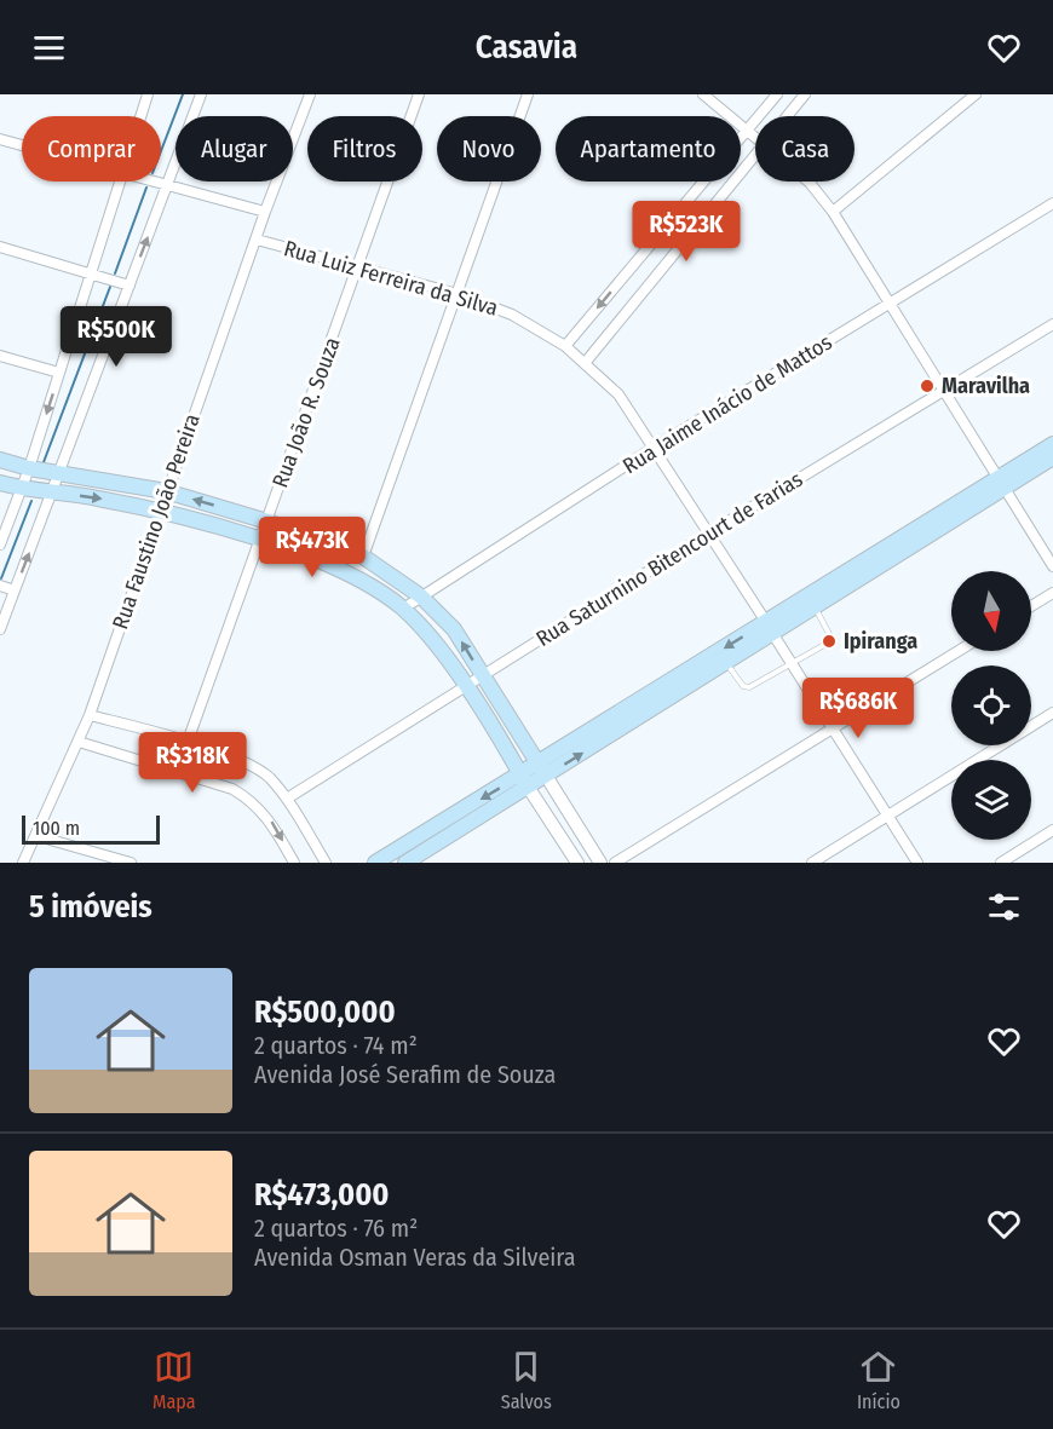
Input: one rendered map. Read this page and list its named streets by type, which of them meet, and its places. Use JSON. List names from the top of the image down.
{
  "streets": {
    "street": [
      "Rua Luiz Ferreira da Silva",
      "Rua Jaime Inácio de Mattos",
      "Rua João R. Souza",
      "Rua Faustino João Pereira",
      "Rua Saturnino Bitencourt de Farias"
    ]
  },
  "crossings": [
    ["Rua Luiz Ferreira da Silva", "Rua Jaime Inácio de Mattos"],
    ["Rua Luiz Ferreira da Silva", "Rua João R. Souza"],
    ["Rua Luiz Ferreira da Silva", "Rua Faustino João Pereira"],
    ["Rua Luiz Ferreira da Silva", "Rua Saturnino Bitencourt de Farias"]
  ],
  "places": ["Maravilha", "Ipiranga"],
  "scale_bar": "100 m",
  "north": "bottom",
  "page": {
    "header": "Casavia",
    "chip": [
      "Comprar",
      "Alugar",
      "Filtros",
      "Novo",
      "Apartamento",
      "Casa"
    ],
    "price": [
      "R$523K",
      "R$500K",
      "R$473K",
      "R$686K",
      "R$318K"
    ],
    "scale": "100 m",
    "heading": "5 imóveis",
    "list": [
      {
        "name": "R$500,000",
        "note": "2 quartos · 74 m² · Avenida José Serafim de Souza"
      },
      {
        "name": "R$473,000",
        "note": "2 quartos · 76 m² · Avenida Osman Veras da Silveira"
      }
    ],
    "tabs": ["Mapa", "Salvos", "Início"]
  }
}
